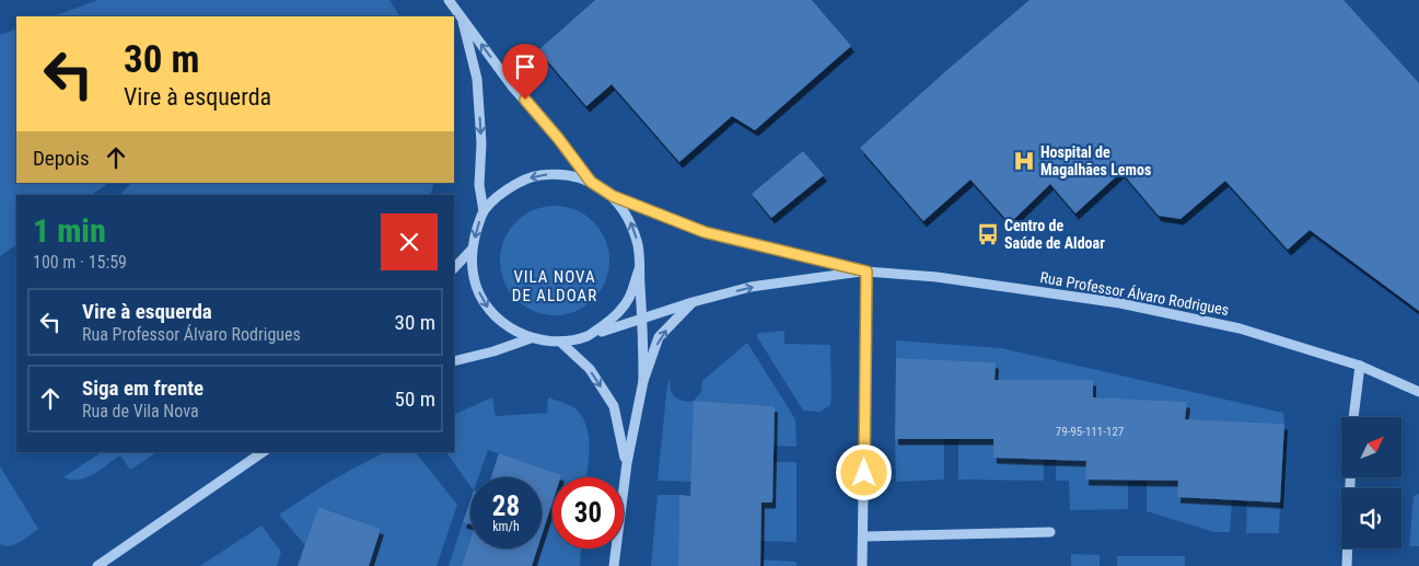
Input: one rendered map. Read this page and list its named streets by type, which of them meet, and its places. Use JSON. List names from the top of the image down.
{
  "streets": {
    "street": ["Rua Professor Álvaro Rodrigues"]
  },
  "districts": ["VILA NOVA DE ALDOAR"],
  "places": {
    "hospital": ["Hospital de Magalhães Lemos"],
    "bus stop": ["Centro de Saúde de Aldoar"]
  },
  "house_numbers": ["79-95-111-127"],
  "north": "top right",
  "page": {
    "turn": ["30 m", "Vire à esquerda"],
    "then": "Depois",
    "heading": ["1 min", "100 m · 15:59"],
    "list": [
      {
        "name": "Vire à esquerda",
        "note": "Rua Professor Álvaro Rodrigues",
        "value": "30 m"
      },
      {
        "name": "Siga em frente",
        "note": "Rua de Vila Nova",
        "value": "50 m"
      }
    ],
    "speed": "28 km/h",
    "limit": "30"
  }
}
